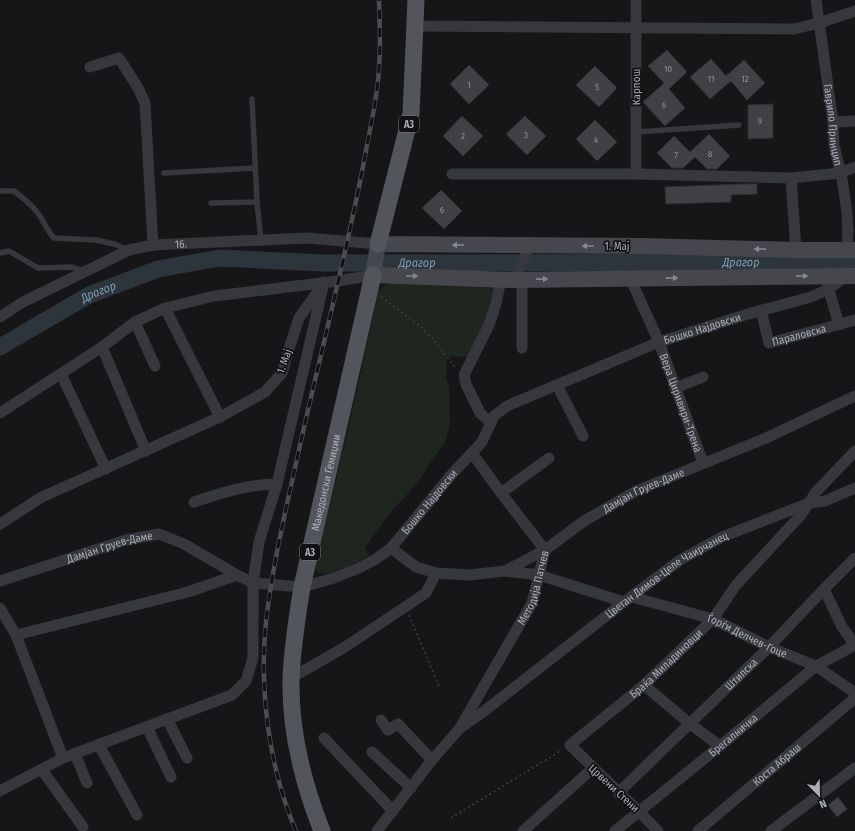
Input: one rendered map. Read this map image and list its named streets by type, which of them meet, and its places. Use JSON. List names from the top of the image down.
{
  "streets": {
    "main road": ["A3", "Македонски Гемиџии"],
    "street": [
      "Карпош",
      "Гаврило Принцип",
      "16.",
      "1. Мај",
      "Бошко Најдовски",
      "Параловска",
      "Вера Циривири-Трена",
      "Дамјан Груев-Даме",
      "Цветан Димов-Целе Чаирчанец",
      "Методија Патчев",
      "Ѓорѓи Делчев-Гоце",
      "Браќа Миладиновци",
      "Штипска",
      "Брегалничка",
      "Коста Абраш",
      "Црвени Стени"
    ]
  },
  "crossings": [
    ["A3", "16."],
    ["A3", "1. Мај"],
    ["A3", "Македонски Гемиџии"],
    ["Гаврило Принцип", "1. Мај"],
    ["16.", "1. Мај"],
    ["Бошко Најдовски", "Параловска"],
    ["Бошко Најдовски", "Вера Циривири-Трена"],
    ["Бошко Најдовски", "Дамјан Груев-Даме"],
    ["Бошко Најдовски", "Методија Патчев"],
    ["Вера Циривири-Трена", "Дамјан Груев-Даме"],
    ["Македонски Гемиџии", "Дамјан Груев-Даме"],
    ["Дамјан Груев-Даме", "Методија Патчев"],
    ["Дамјан Груев-Даме", "Ѓорѓи Делчев-Гоце"],
    ["Цветан Димов-Целе Чаирчанец", "Методија Патчев"],
    ["Цветан Димов-Целе Чаирчанец", "Ѓорѓи Делчев-Гоце"],
    ["Цветан Димов-Целе Чаирчанец", "Браќа Миладиновци"],
    ["Методија Патчев", "Ѓорѓи Делчев-Гоце"],
    ["Ѓорѓи Делчев-Гоце", "Браќа Миладиновци"],
    ["Ѓорѓи Делчев-Гоце", "Штипска"],
    ["Ѓорѓи Делчев-Гоце", "Брегалничка"],
    ["Браќа Миладиновци", "Црвени Стени"],
    ["Штипска", "Црвени Стени"],
    ["Брегалничка", "Црвени Стени"]
  ],
  "water": ["Драгор"],
  "house_numbers": [
    "10",
    "11",
    "12",
    "1",
    "5",
    "6",
    "9",
    "3",
    "2",
    "4",
    "8",
    "7",
    "6"
  ],
  "north": "bottom right"
}
